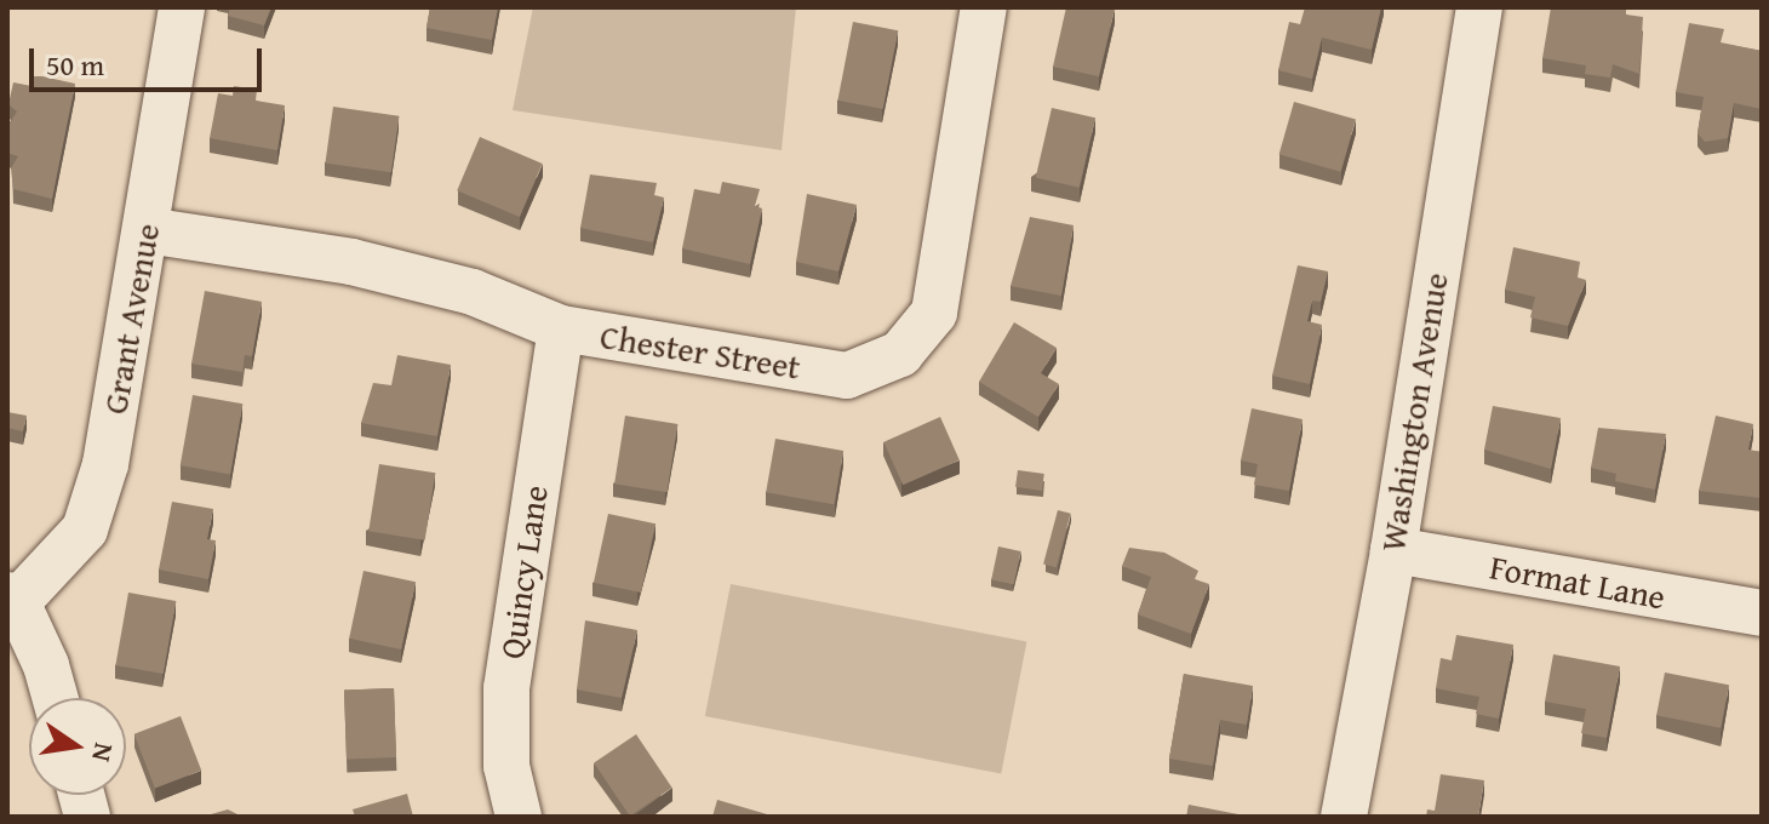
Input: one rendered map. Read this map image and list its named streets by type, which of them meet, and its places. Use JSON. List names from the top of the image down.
{
  "streets": {
    "street": [
      "Grant Avenue",
      "Chester Street",
      "Washington Avenue",
      "Quincy Lane",
      "Format Lane"
    ]
  },
  "crossings": [
    ["Grant Avenue", "Chester Street"],
    ["Chester Street", "Quincy Lane"],
    ["Washington Avenue", "Format Lane"]
  ],
  "scale_bar": "50 m",
  "north": "right"
}
